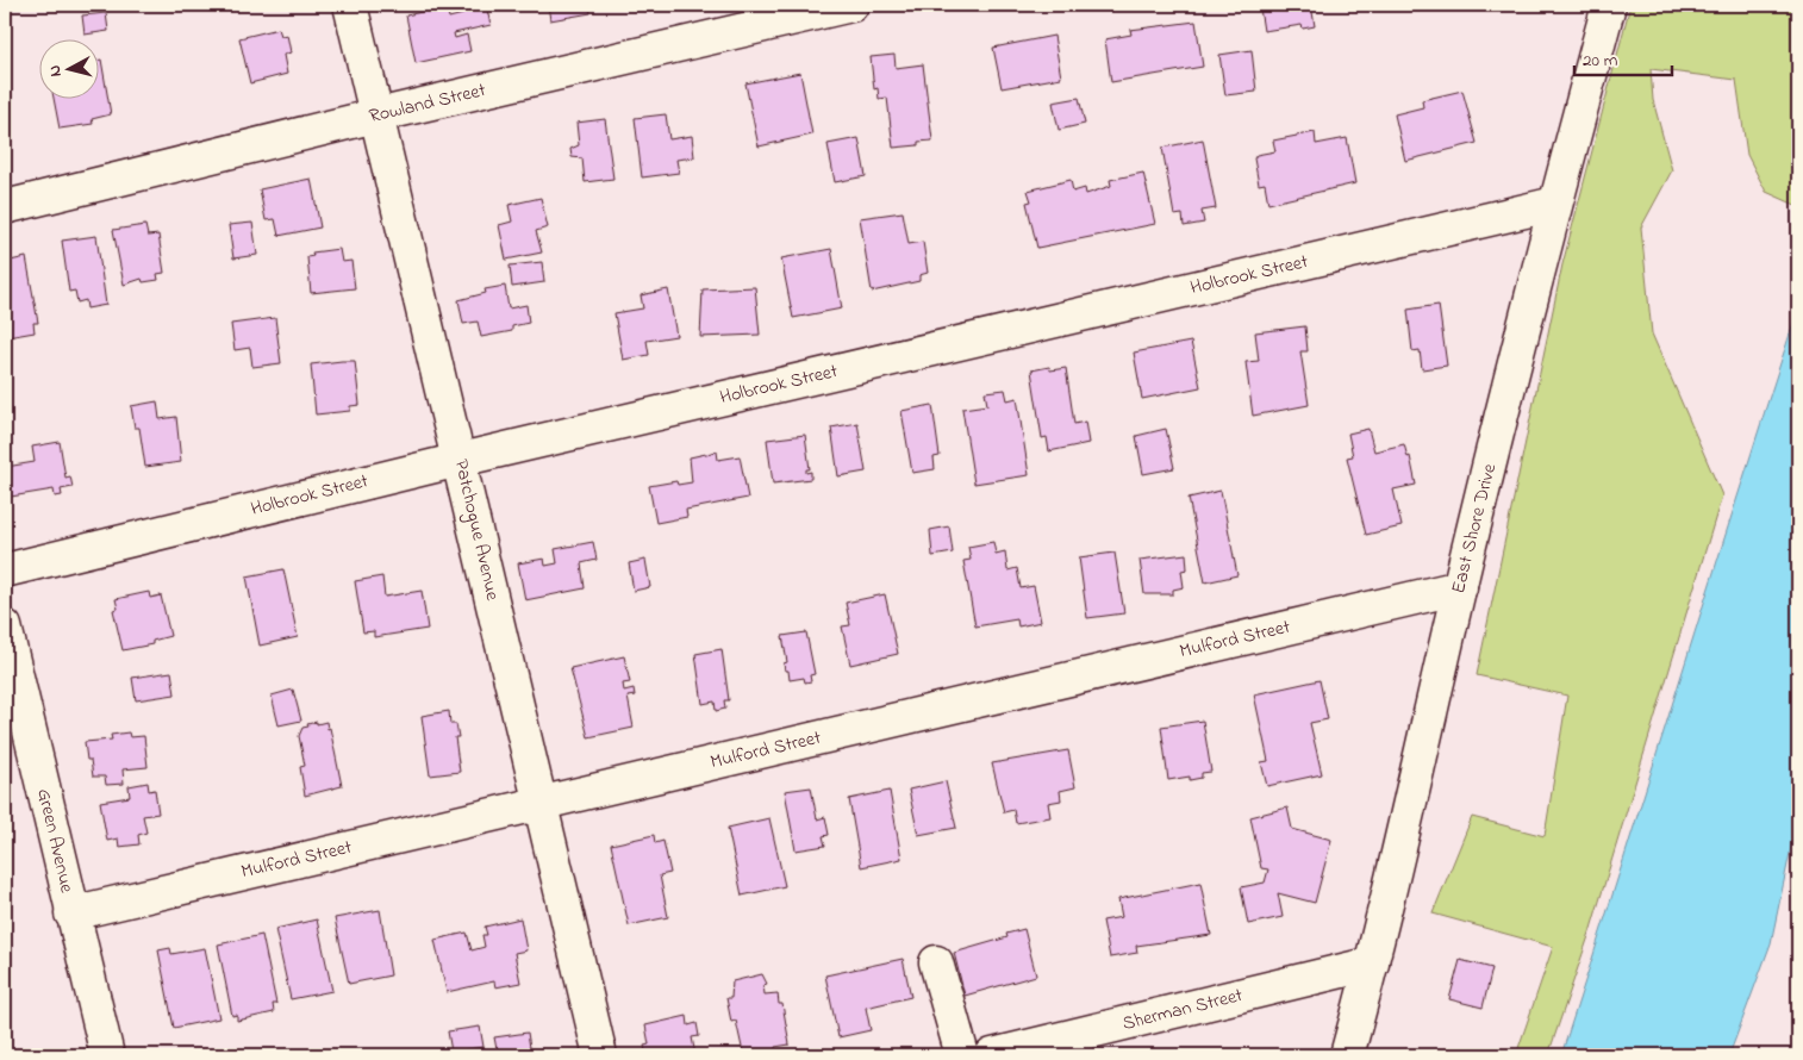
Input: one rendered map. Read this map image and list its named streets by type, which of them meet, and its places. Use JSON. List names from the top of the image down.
{
  "streets": {
    "street": [
      "Rowland Street",
      "Holbrook Street",
      "East Shore Drive",
      "Patchogue Avenue",
      "Mulford Street",
      "Green Avenue",
      "Sherman Street"
    ]
  },
  "crossings": [
    ["Rowland Street", "Patchogue Avenue"],
    ["Holbrook Street", "East Shore Drive"],
    ["Holbrook Street", "Patchogue Avenue"],
    ["East Shore Drive", "Mulford Street"],
    ["East Shore Drive", "Sherman Street"],
    ["Patchogue Avenue", "Mulford Street"],
    ["Mulford Street", "Green Avenue"]
  ],
  "scale_bar": "20 m",
  "north": "left"
}
